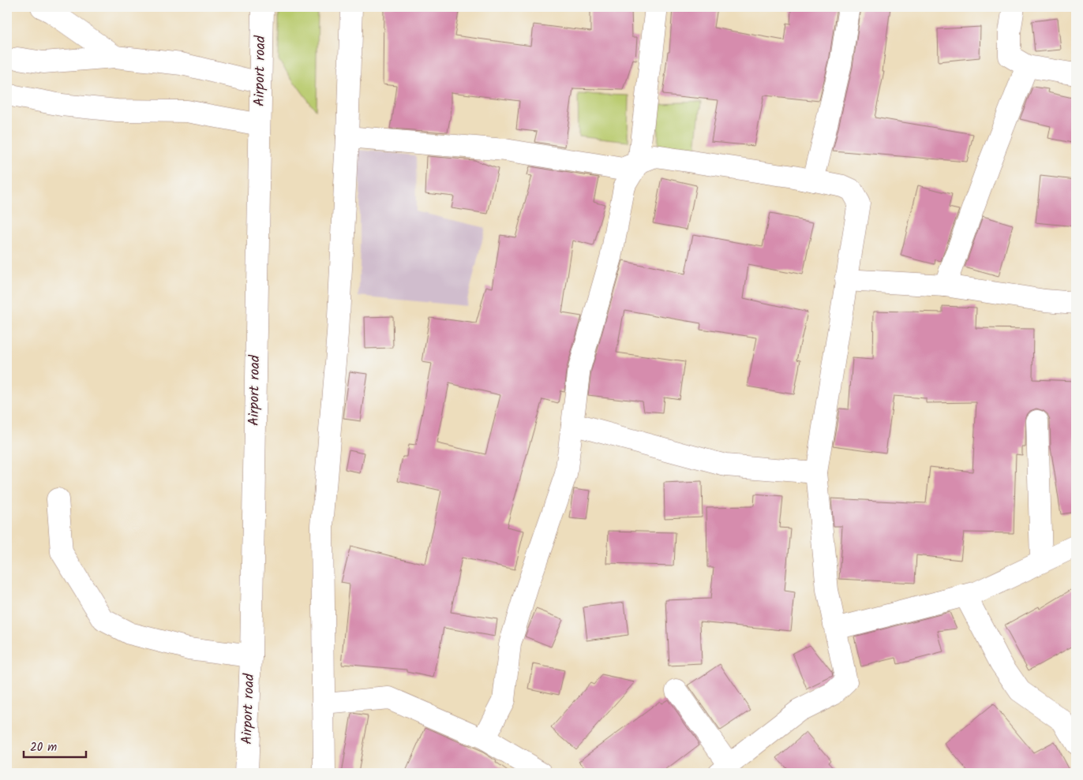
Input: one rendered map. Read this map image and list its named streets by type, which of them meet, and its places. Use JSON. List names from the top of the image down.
{
  "streets": {
    "street": ["Airport road"]
  },
  "scale_bar": "20 m"
}
